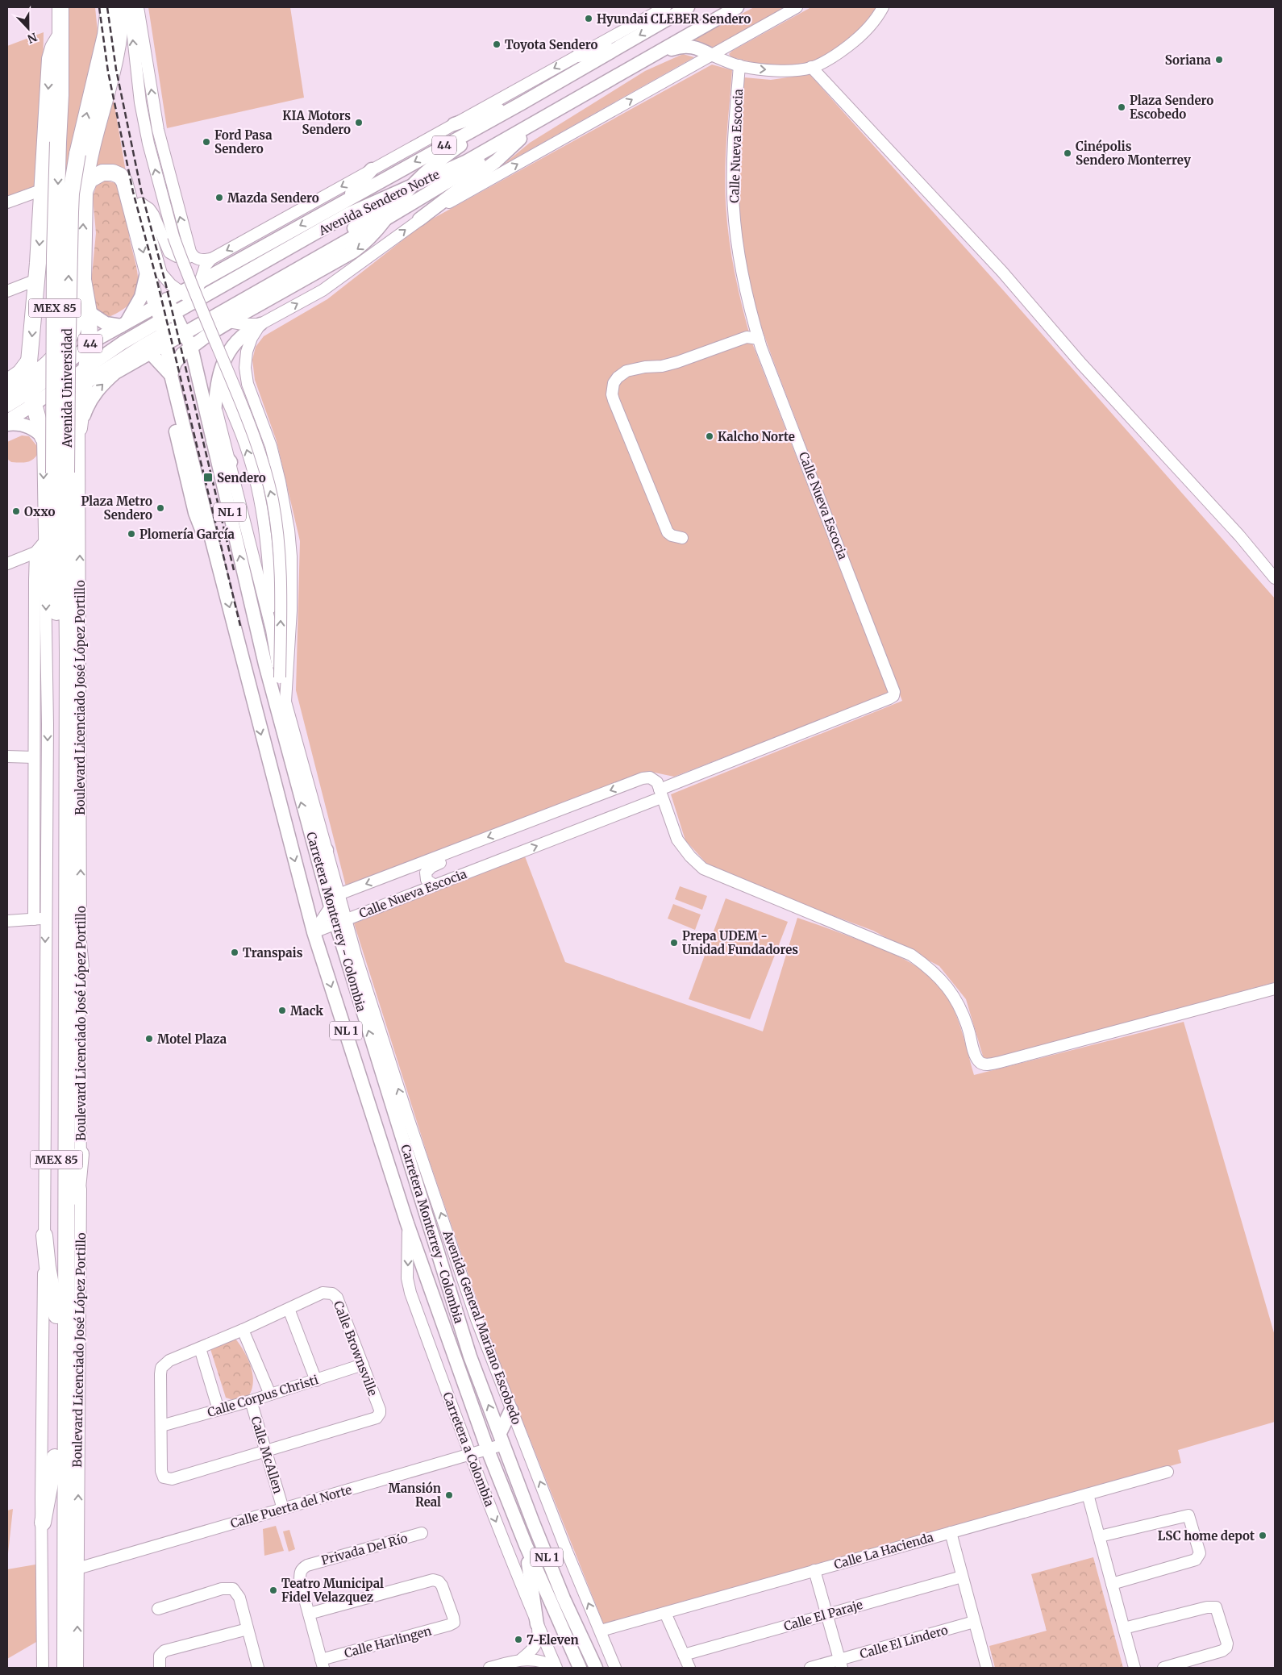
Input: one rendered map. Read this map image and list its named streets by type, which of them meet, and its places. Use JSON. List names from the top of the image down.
{
  "streets": {
    "highway": ["MEX 85", "Avenida Universidad", "Boulevard Licenciado José López Portillo"],
    "main road": [
      "44",
      "Avenida Sendero Norte",
      "NL 1",
      "Carretera Monterrey - Colombia"
    ],
    "street": [
      "Calle Nueva Escocia",
      "Avenida General Mariano Escobedo",
      "Calle Brownsville",
      "Calle Corpus Christi",
      "Carretera a Colombia",
      "Calle McAllen",
      "Calle Puerta del Norte",
      "Privada Del Río",
      "Calle La Hacienda",
      "Calle El Paraje",
      "Calle Harlingen",
      "Calle El Lindero"
    ]
  },
  "crossings": [
    ["Calle Nueva Escocia", "Carretera Monterrey - Colombia"],
    ["Calle Nueva Escocia", "Avenida General Mariano Escobedo"],
    ["Avenida Sendero Norte", "Carretera Monterrey - Colombia"],
    ["Avenida Universidad", "Boulevard Licenciado José López Portillo"],
    ["Boulevard Licenciado José López Portillo", "Calle Puerta del Norte"],
    ["Carretera Monterrey - Colombia", "Avenida General Mariano Escobedo"],
    ["Carretera Monterrey - Colombia", "Carretera a Colombia"],
    ["Carretera Monterrey - Colombia", "Calle Puerta del Norte"],
    ["Avenida General Mariano Escobedo", "Calle La Hacienda"],
    ["Calle Brownsville", "Calle Corpus Christi"],
    ["Calle Brownsville", "Calle McAllen"],
    ["Calle Corpus Christi", "Calle McAllen"],
    ["Carretera a Colombia", "Calle Puerta del Norte"],
    ["Calle McAllen", "Calle Puerta del Norte"],
    ["Privada Del Río", "Calle Harlingen"]
  ],
  "one_way": ["Avenida General Mariano Escobedo", "Carretera a Colombia"],
  "places": {
    "other": [
      "Hyundai CLEBER Sendero",
      "Toyota Sendero",
      "Soriana",
      "Plaza Sendero Escobedo",
      "KIA Motors Sendero",
      "Ford Pasa Sendero",
      "Cinépolis Sendero Monterrey",
      "Mazda Sendero",
      "Kalcho Norte",
      "Plaza Metro Sendero",
      "Oxxo",
      "Plomería García",
      "Prepa UDEM - Unidad Fundadores",
      "Transpais",
      "Mack",
      "Motel Plaza",
      "Mansión Real",
      "LSC home depot",
      "Teatro Municipal Fidel Velazquez",
      "7-Eleven"
    ],
    "transit": ["Sendero"]
  },
  "north": "bottom"
}
